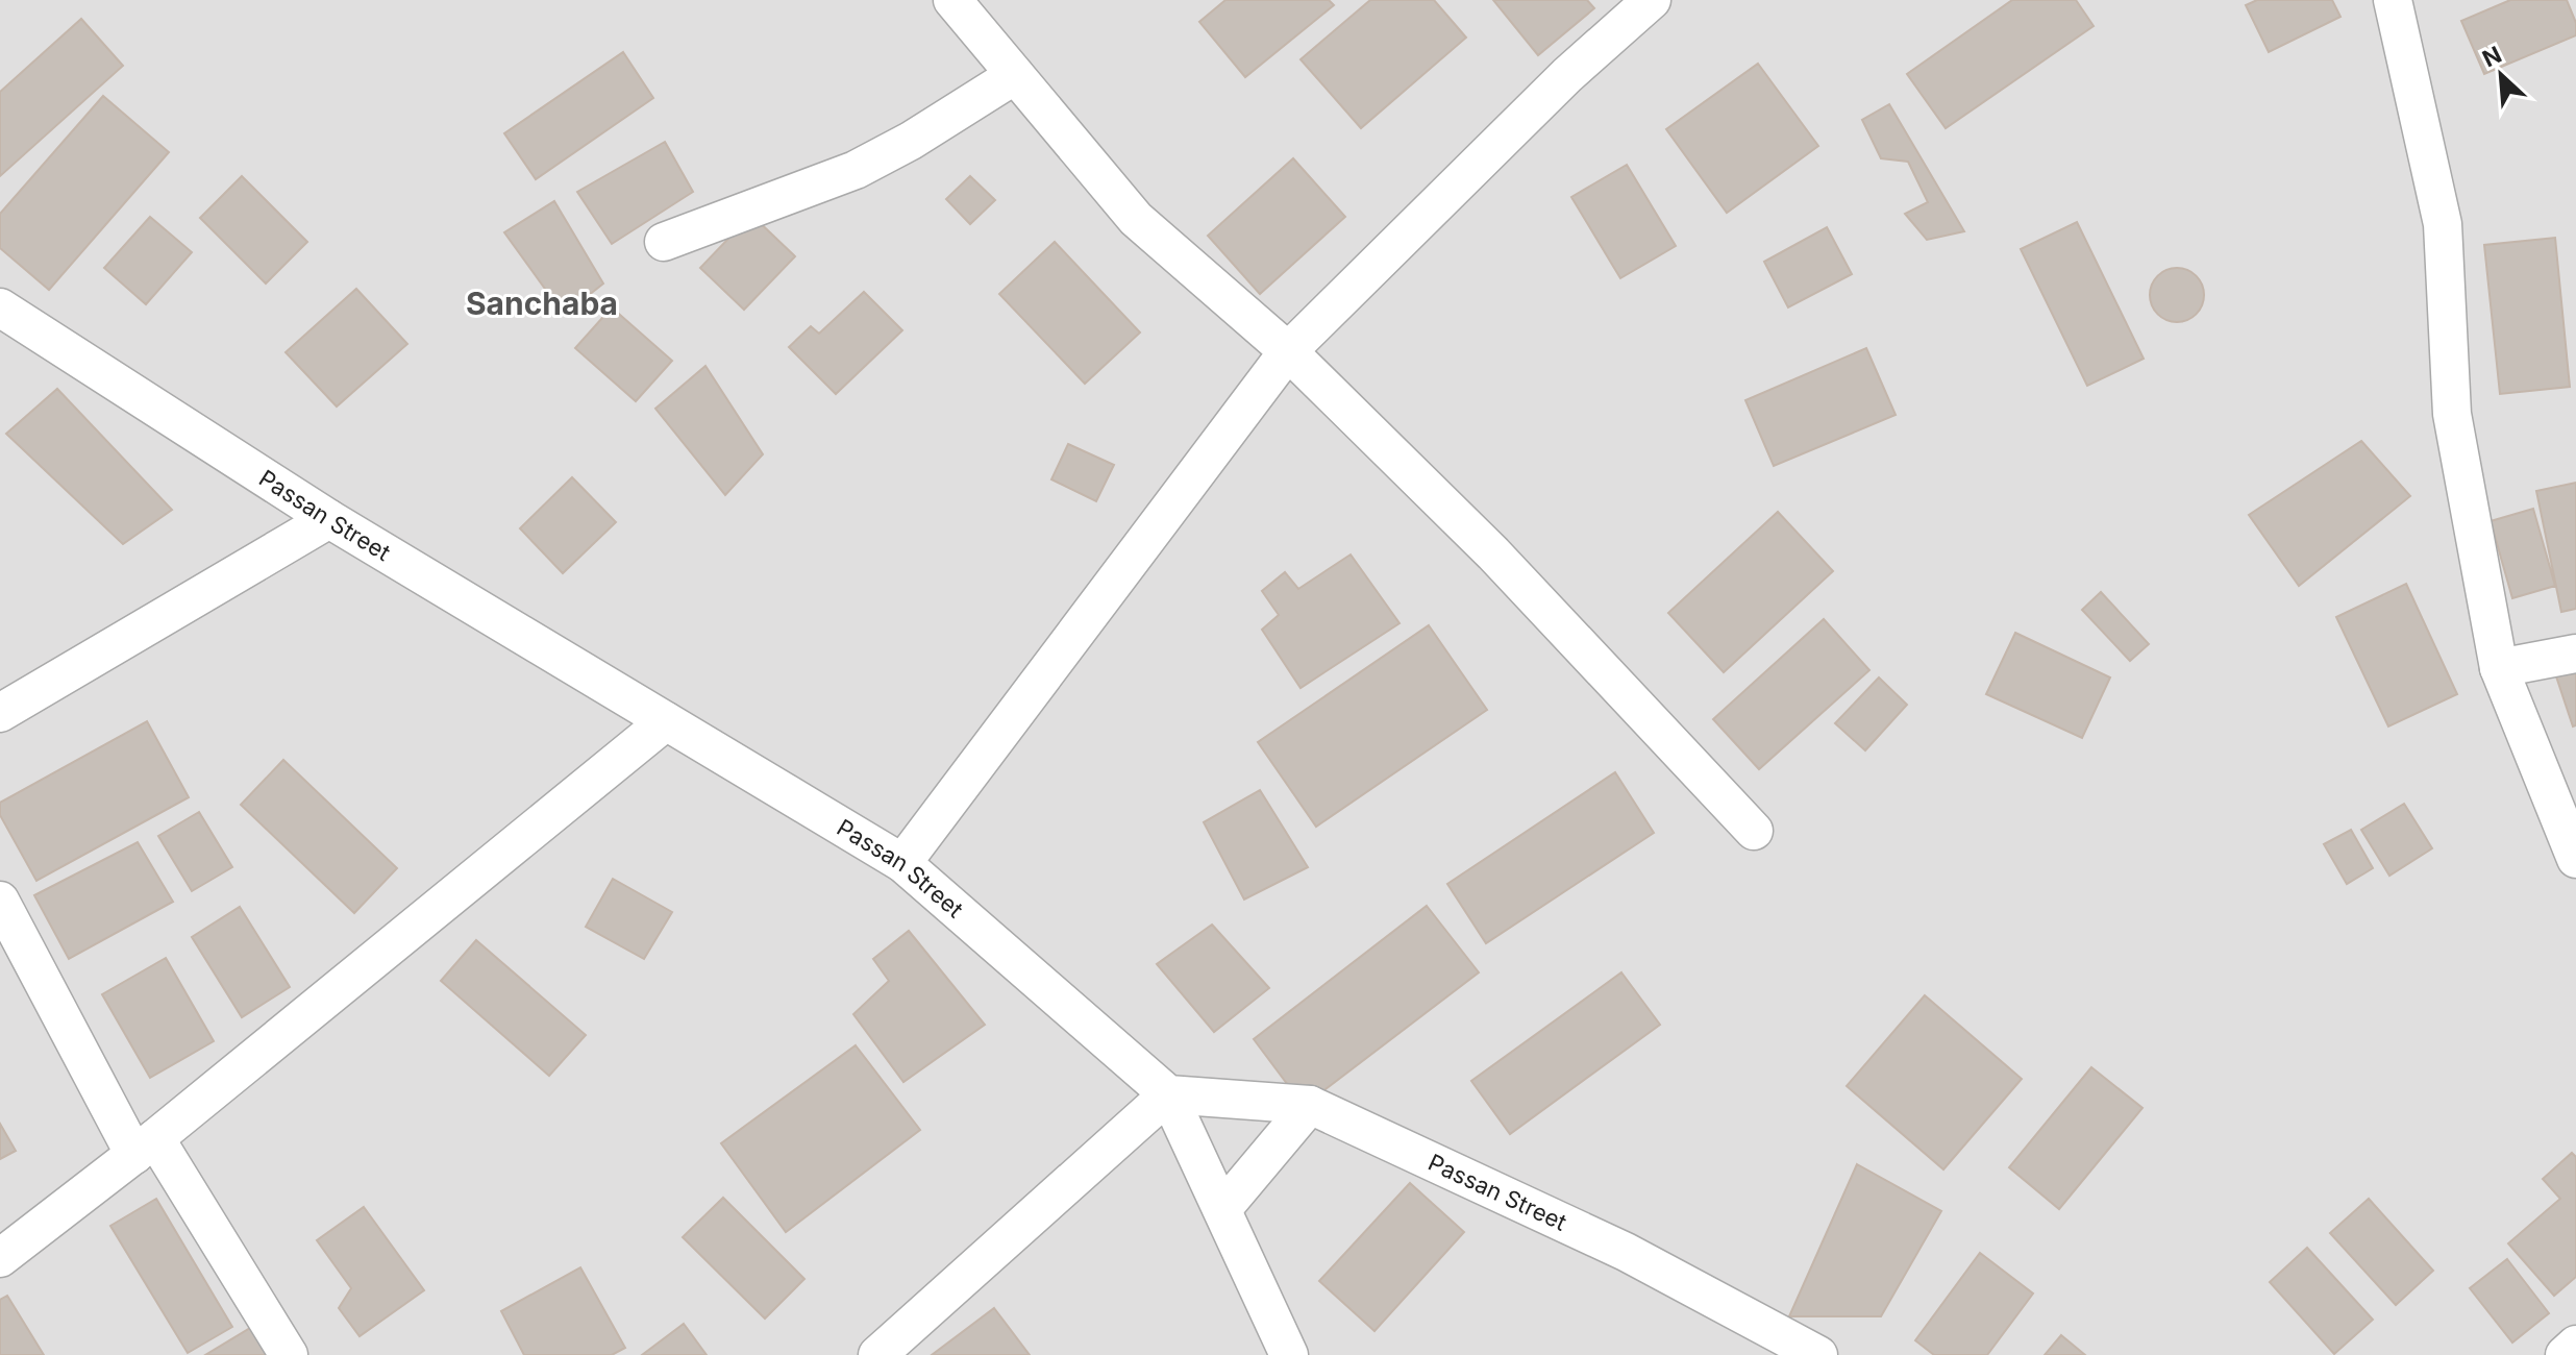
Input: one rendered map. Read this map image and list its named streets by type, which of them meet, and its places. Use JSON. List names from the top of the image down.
{
  "streets": {
    "street": ["Passan Street"]
  },
  "districts": ["Sanchaba"],
  "north": "top left"
}
